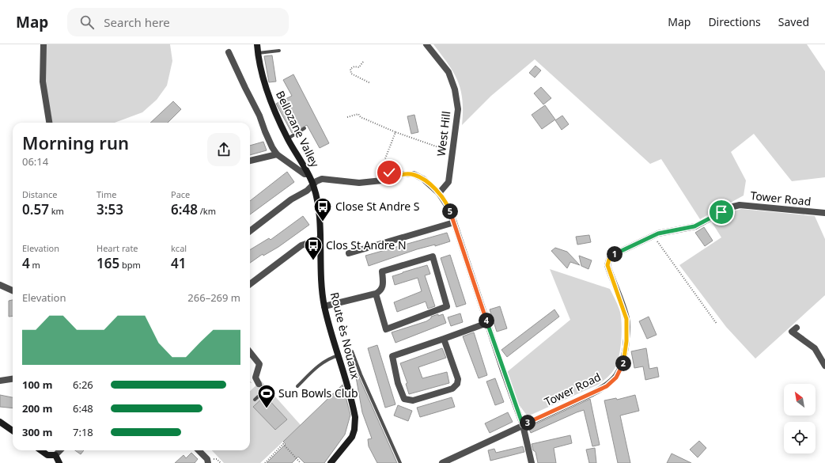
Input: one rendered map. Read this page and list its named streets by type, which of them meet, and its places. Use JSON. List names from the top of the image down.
{
  "streets": {
    "street": [
      "Bellozane Valley",
      "West Hill",
      "Tower Road",
      "Route ès Nouaux"
    ]
  },
  "crossings": [
    ["Bellozane Valley", "Route ès Nouaux"]
  ],
  "places": {
    "bus stop": ["Close St Andre S", "Clos St Andre N"],
    "sports": ["Sun Bowls Club"]
  },
  "north": "top left",
  "page": {
    "header": "Map",
    "search": "Search here",
    "nav": ["Map", "Directions", "Saved"],
    "heading": ["Morning run", "06:14"],
    "stats": [
      ["Distance", "0.57 km"],
      ["Time", "3:53"],
      ["Pace", "6:48 /km"],
      ["Elevation", "4 m"],
      ["Heart rate", "165 bpm"],
      ["kcal", "41"]
    ],
    "pins": [
      "5",
      "1",
      "4",
      "2",
      "3"
    ],
    "chart": ["Elevation", "266–269 m"],
    "list": [
      {
        "name": "100 m",
        "note": "6:26"
      },
      {
        "name": "200 m",
        "note": "6:48"
      },
      {
        "name": "300 m",
        "note": "7:18"
      }
    ]
  }
}
